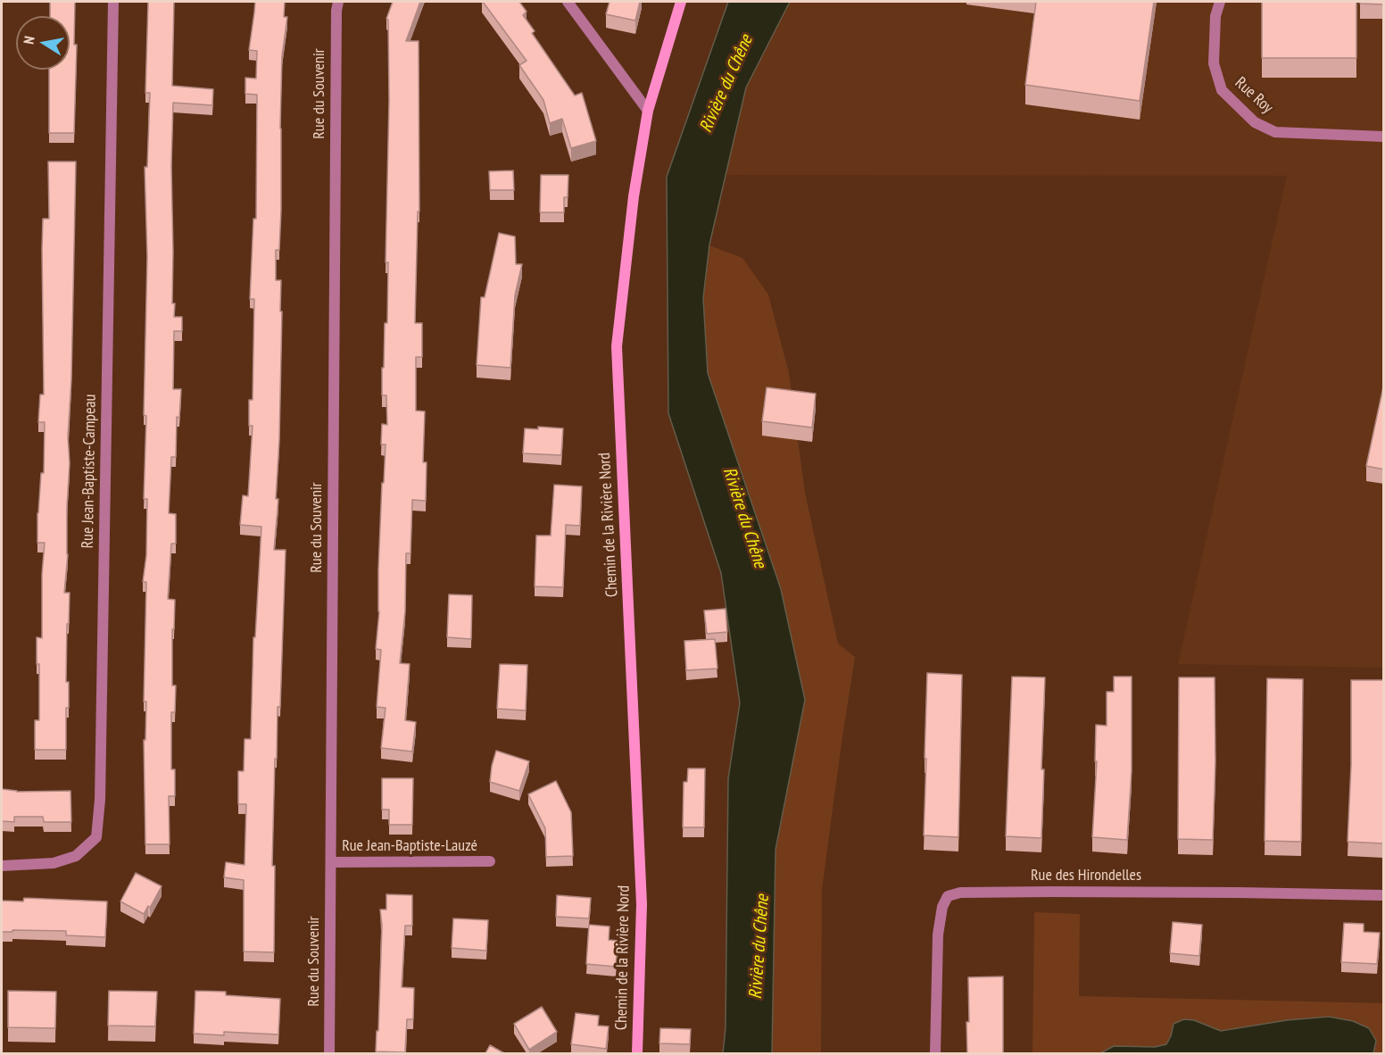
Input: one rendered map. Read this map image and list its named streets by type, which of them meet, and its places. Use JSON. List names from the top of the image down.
{
  "streets": {
    "street": [
      "Rue du Souvenir",
      "Rue Roy",
      "Rue Jean-Baptiste-Campeau",
      "Chemin de la Rivière Nord",
      "Rue Jean-Baptiste-Lauzé",
      "Rue des Hirondelles"
    ]
  },
  "crossings": [
    ["Rue du Souvenir", "Rue Jean-Baptiste-Lauzé"]
  ],
  "water": ["Rivière du Chêne"],
  "north": "left"
}
